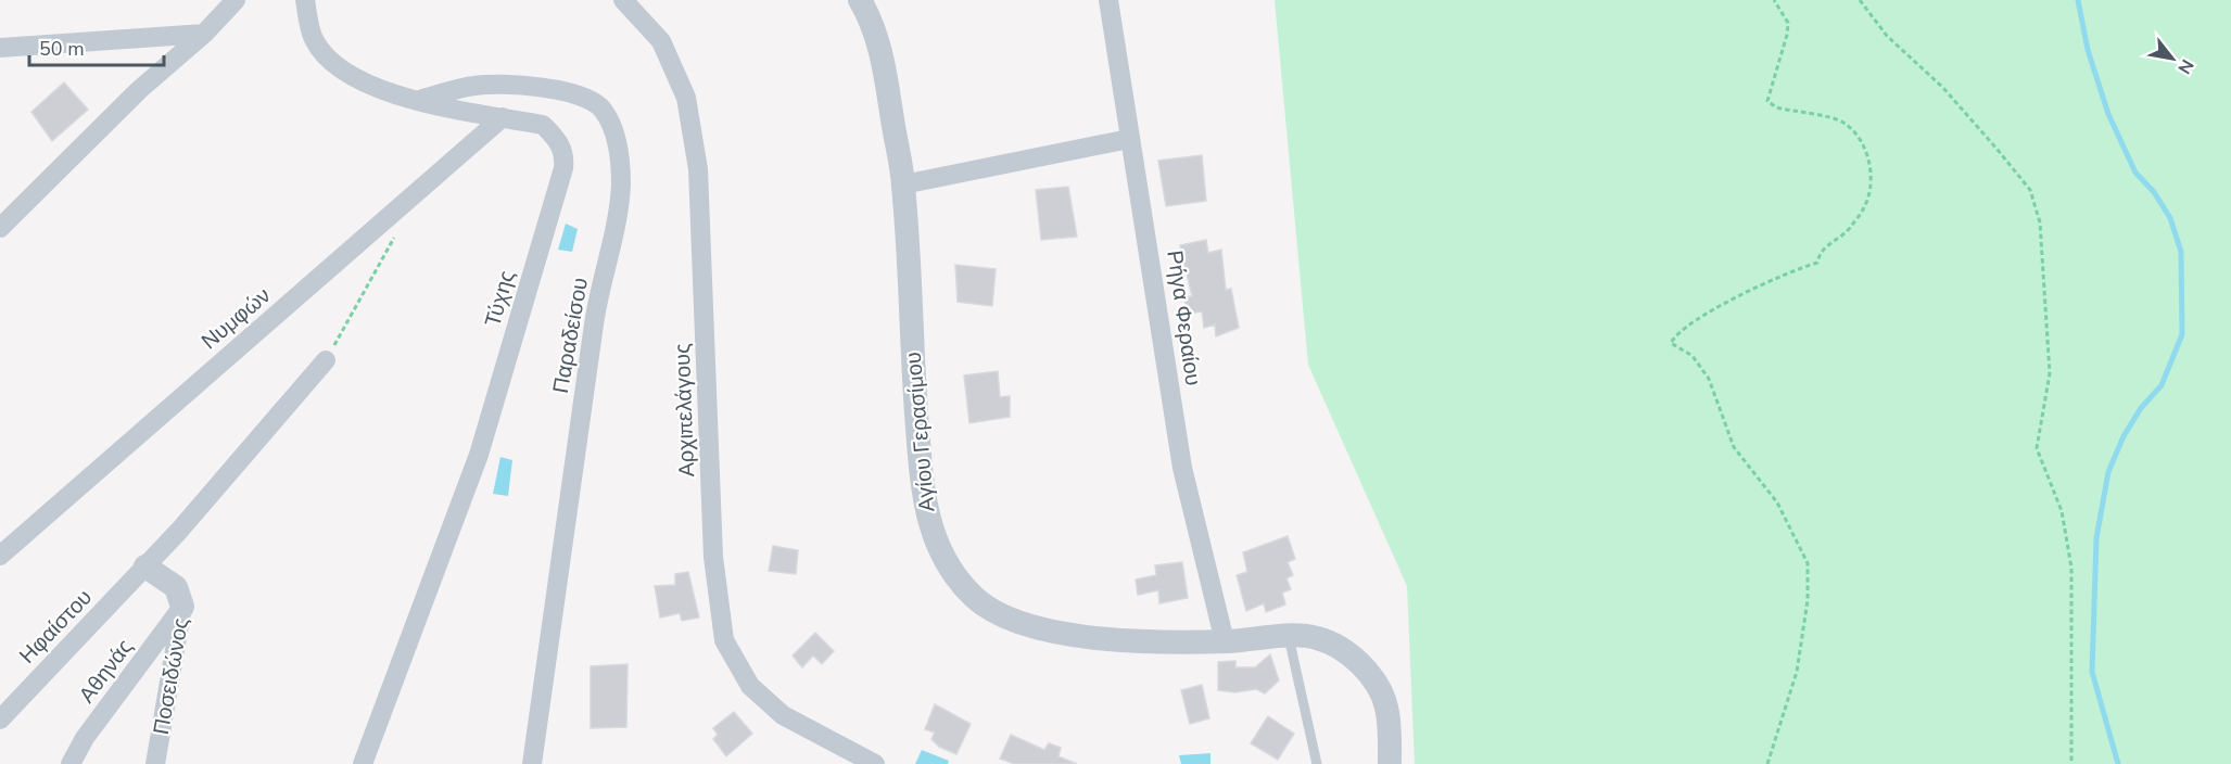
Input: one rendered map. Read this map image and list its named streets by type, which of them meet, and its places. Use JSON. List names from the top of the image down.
{
  "streets": {
    "street": [
      "Τύχης",
      "Νυμφών",
      "Ρήγα Φεραίου",
      "Παραδείσου",
      "Αρχιπελάγους",
      "Αγίου Γερασίμου",
      "Ηφαίστου",
      "Αθηνάς",
      "Ποσειδώνος"
    ]
  },
  "crossings": [
    ["Τύχης", "Νυμφών"],
    ["Τύχης", "Παραδείσου"],
    ["Ρήγα Φεραίου", "Αγίου Γερασίμου"],
    ["Ηφαίστου", "Ποσειδώνος"],
    ["Αθηνάς", "Ποσειδώνος"]
  ],
  "scale_bar": "50 m",
  "north": "bottom right"
}
